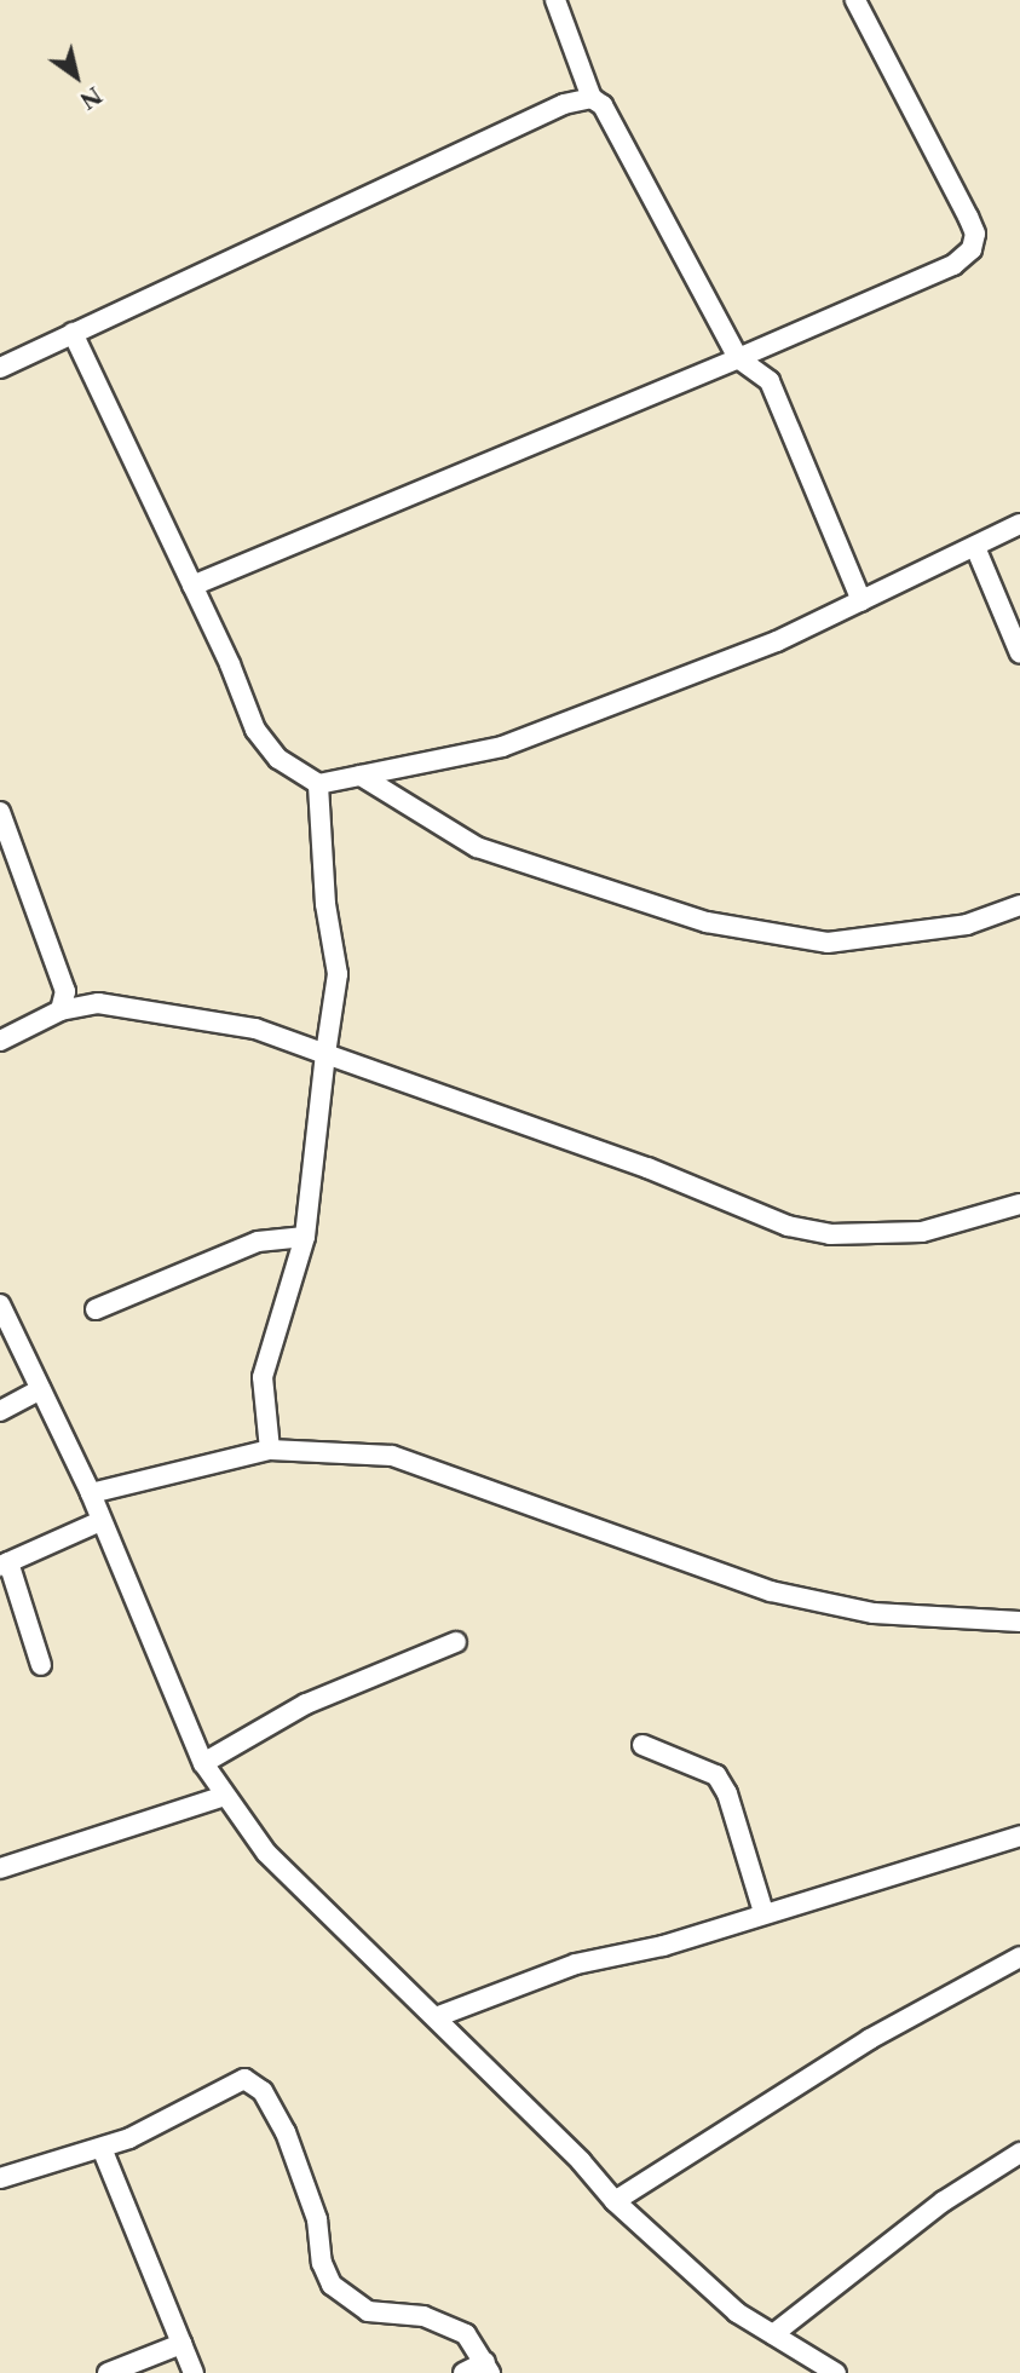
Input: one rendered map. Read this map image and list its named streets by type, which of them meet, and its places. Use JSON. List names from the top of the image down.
{
  "north": "bottom right"
}
